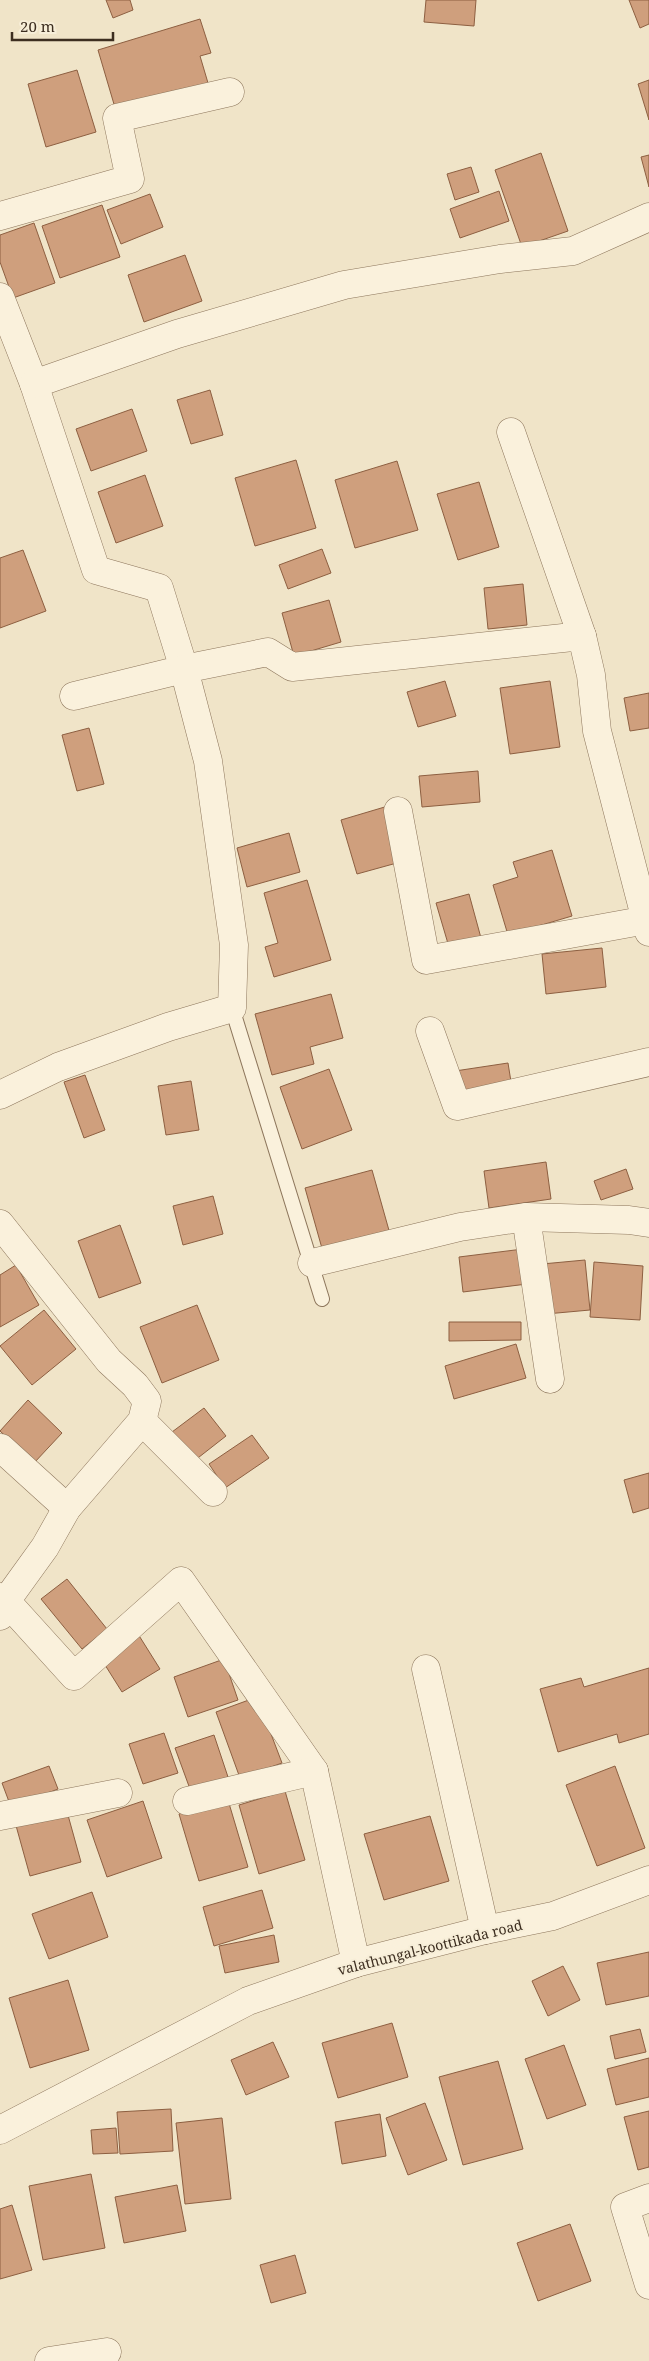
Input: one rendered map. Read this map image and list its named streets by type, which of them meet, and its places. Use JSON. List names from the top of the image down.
{
  "streets": {
    "street": ["valathungal-koottikada road"]
  },
  "scale_bar": "20 m"
}
